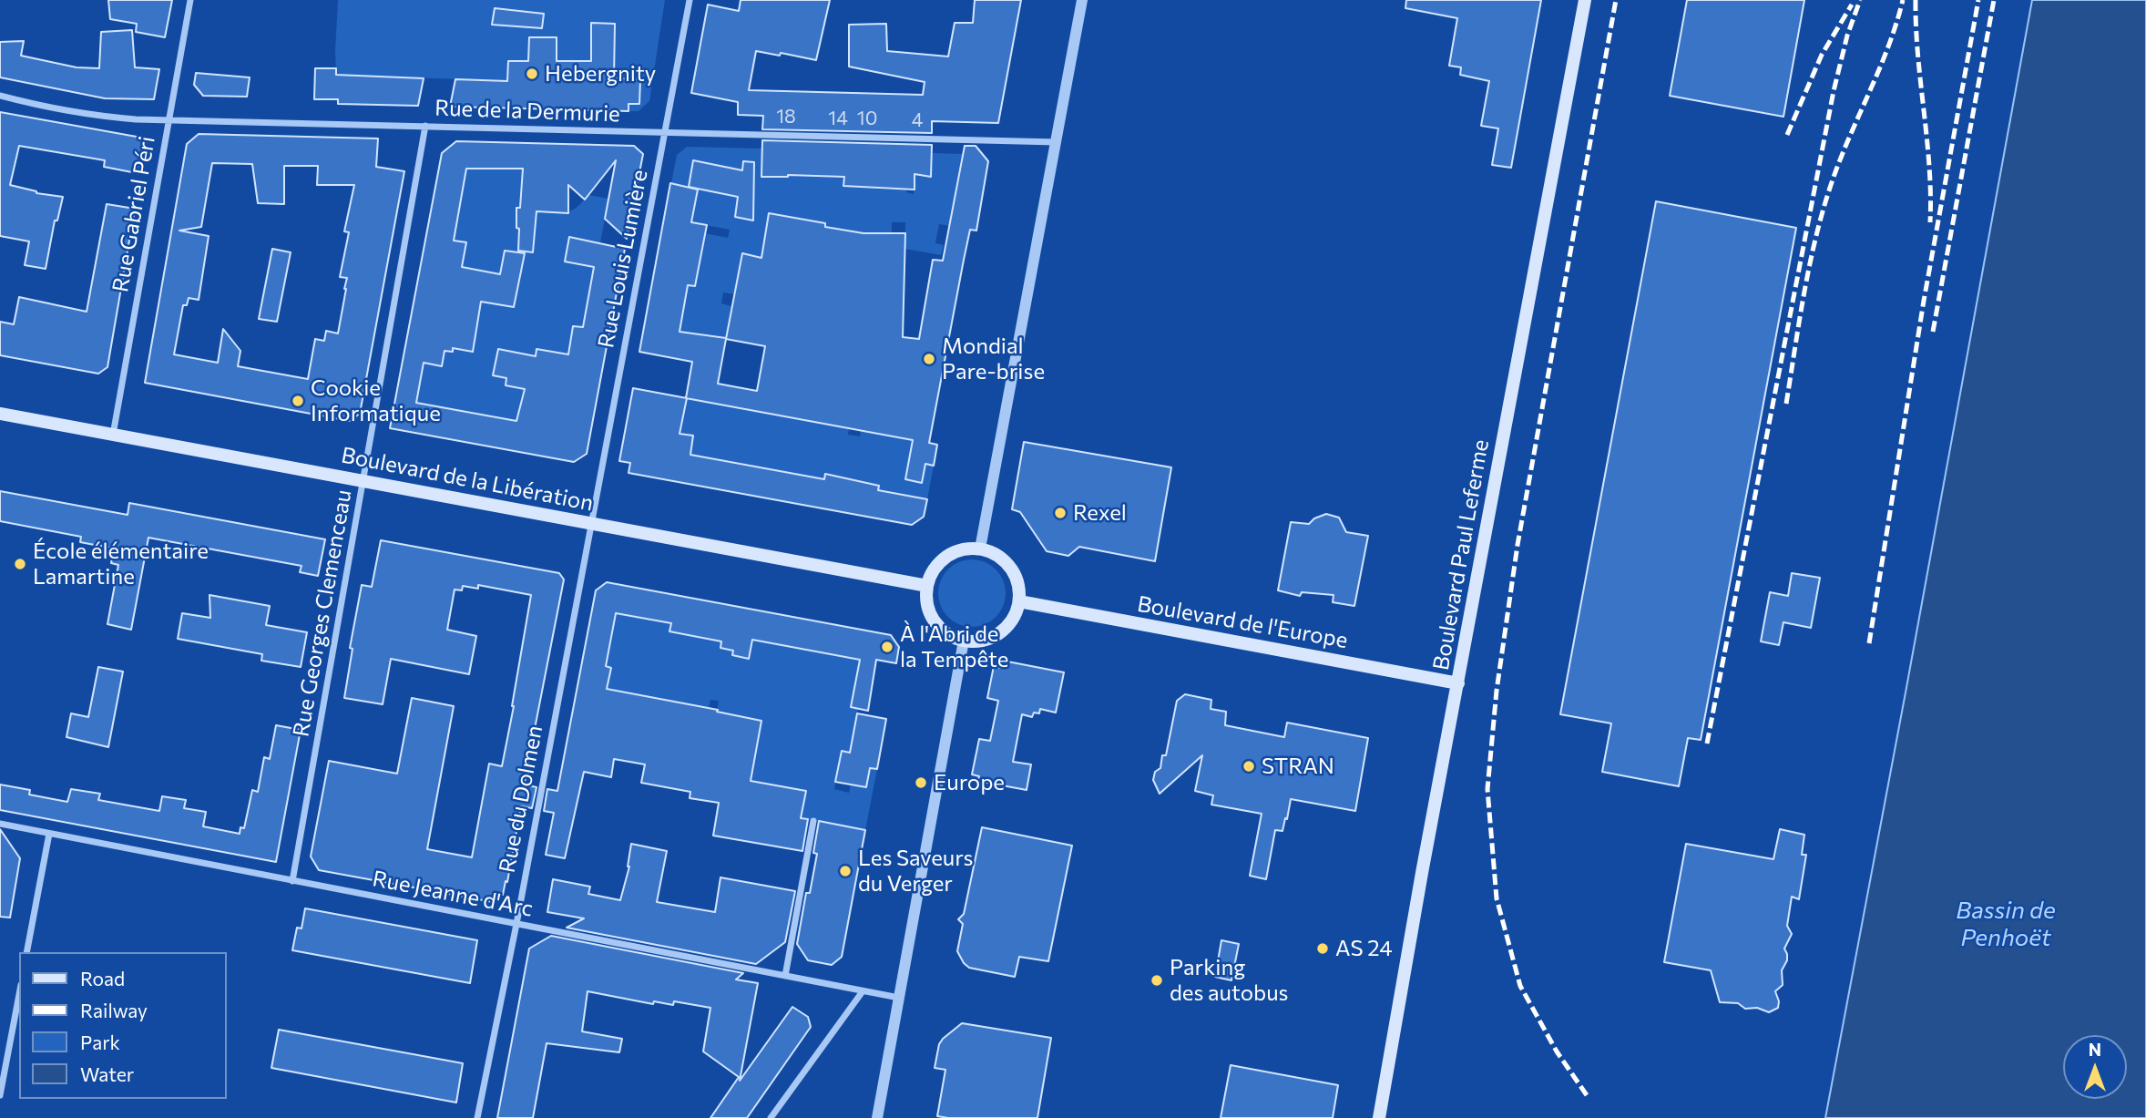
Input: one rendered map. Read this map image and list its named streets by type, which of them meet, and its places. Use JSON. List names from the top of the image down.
{
  "streets": {
    "main road": ["Boulevard de la Libération", "Boulevard Paul Leferme", "Boulevard de l'Europe"],
    "street": [
      "Rue de la Dermurie",
      "Rue Gabriel Péri",
      "Rue Louis Lumière",
      "Rue Georges Clemenceau",
      "Rue du Dolmen",
      "Rue Jeanne d'Arc"
    ]
  },
  "crossings": [
    ["Rue de la Dermurie", "Rue Gabriel Péri"],
    ["Rue de la Dermurie", "Rue Louis Lumière"],
    ["Rue de la Dermurie", "Rue Georges Clemenceau"],
    ["Rue Gabriel Péri", "Boulevard de la Libération"],
    ["Rue Louis Lumière", "Boulevard de la Libération"],
    ["Rue Louis Lumière", "Rue du Dolmen"],
    ["Boulevard de la Libération", "Rue Georges Clemenceau"],
    ["Boulevard de la Libération", "Boulevard de l'Europe"],
    ["Boulevard de la Libération", "Rue du Dolmen"],
    ["Boulevard Paul Leferme", "Boulevard de l'Europe"],
    ["Rue Georges Clemenceau", "Rue Jeanne d'Arc"],
    ["Rue du Dolmen", "Rue Jeanne d'Arc"]
  ],
  "water": ["Bassin de Penhoët"],
  "places": [
    "Hebergnity",
    "Mondial Pare-brise",
    "Cookie Informatique",
    "Rexel",
    "École élémentaire Lamartine",
    "À l'Abri de la Tempête",
    "STRAN",
    "Europe",
    "Les Saveurs du Verger",
    "AS 24",
    "Parking des autobus"
  ],
  "house_numbers": [
    "18",
    "14",
    "10",
    "4"
  ],
  "legend": [
    "Road",
    "Railway",
    "Park",
    "Water"
  ],
  "north": "top"
}
